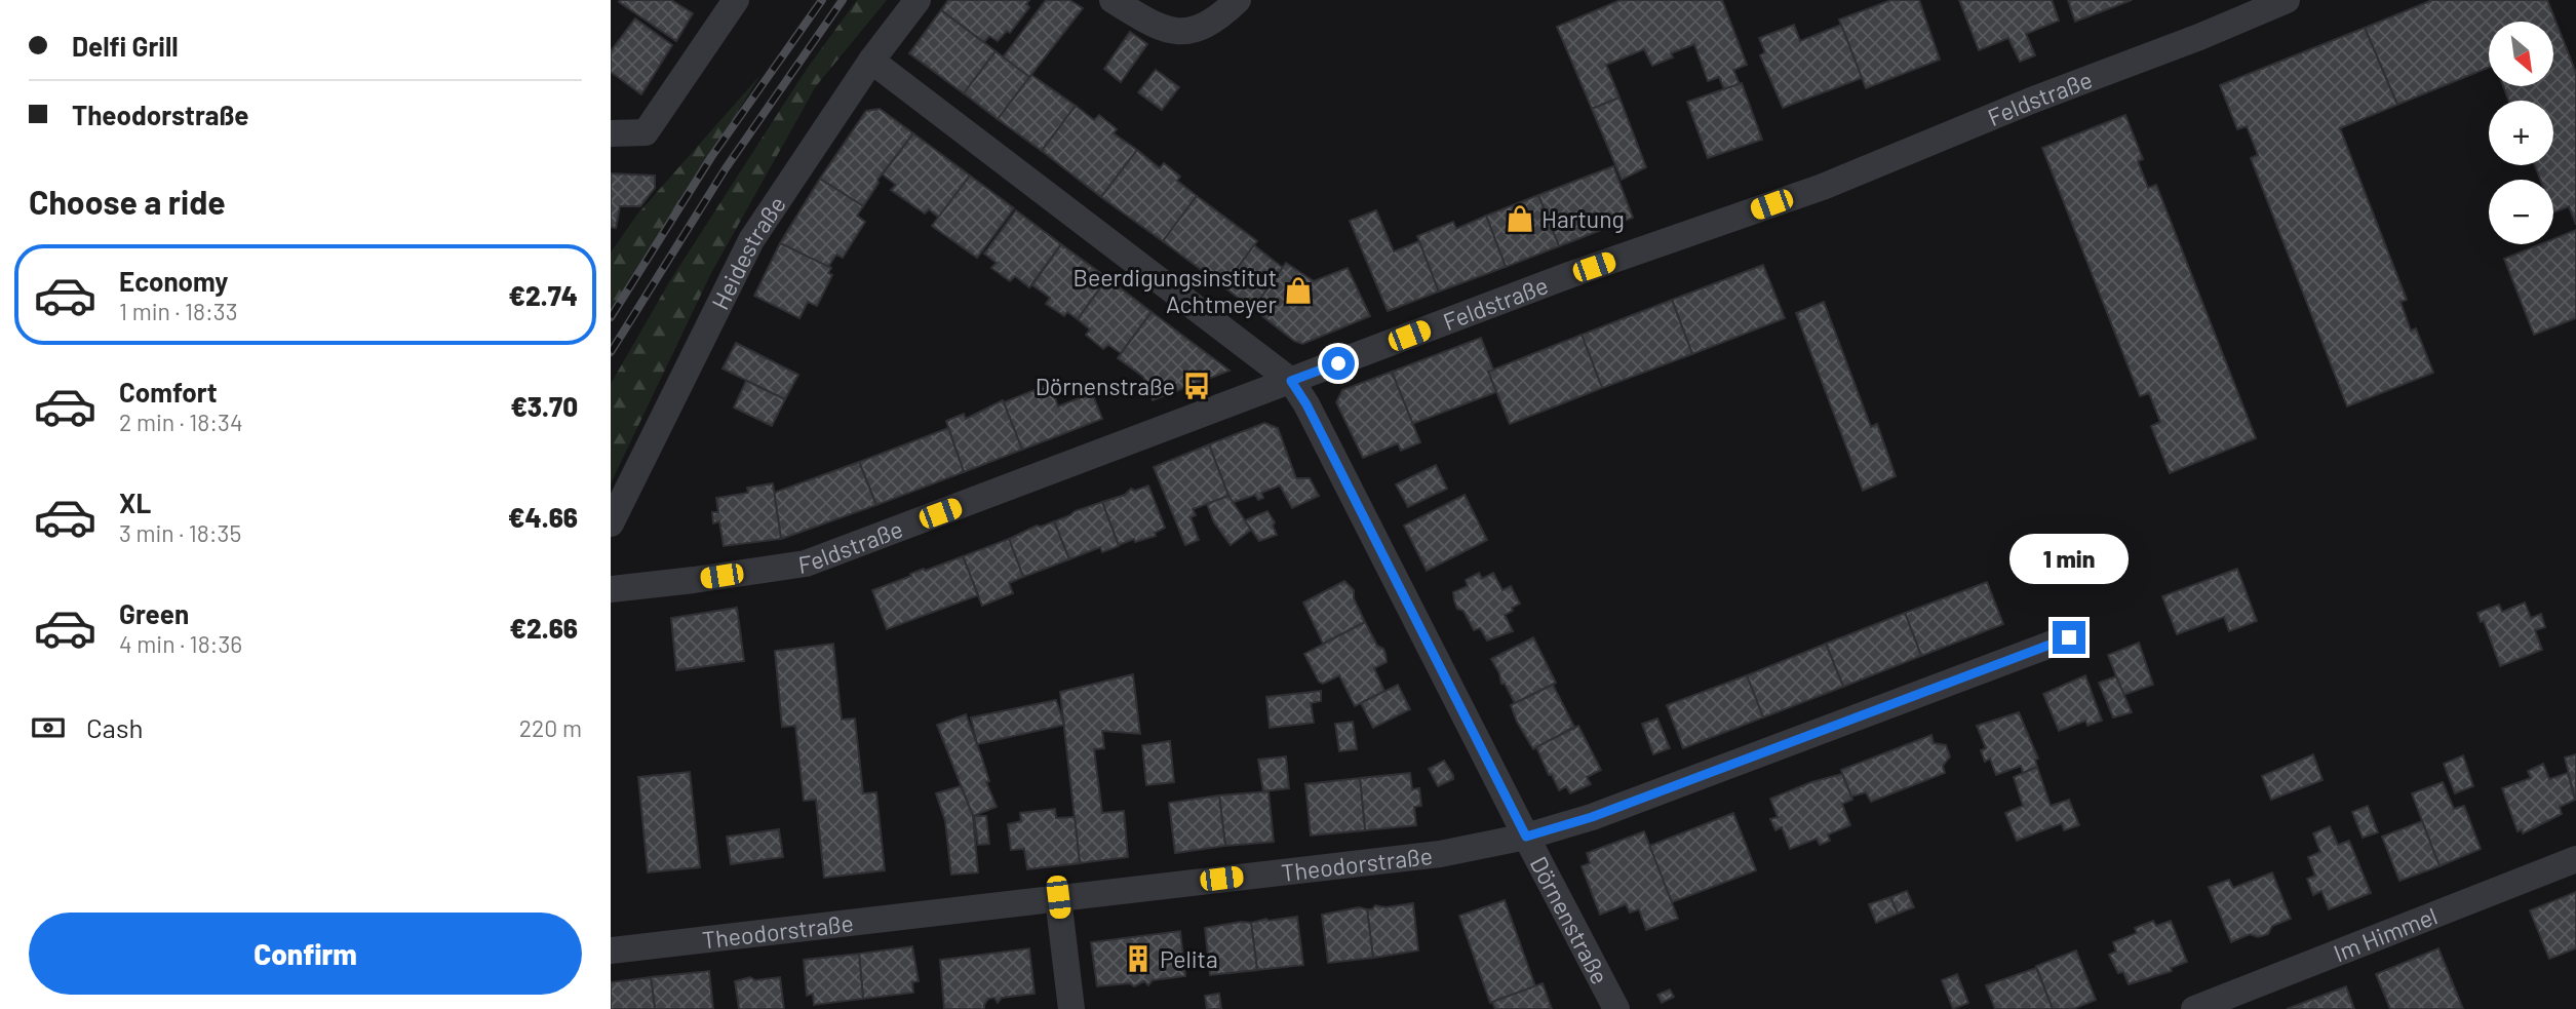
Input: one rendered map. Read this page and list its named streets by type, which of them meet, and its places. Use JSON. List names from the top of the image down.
{
  "streets": {
    "street": [
      "Feldstraße",
      "Heidestraße",
      "Theodorstraße",
      "Dörnenstraße",
      "Im Himmel"
    ]
  },
  "crossings": [
    ["Feldstraße", "Dörnenstraße"],
    ["Heidestraße", "Dörnenstraße"],
    ["Theodorstraße", "Dörnenstraße"]
  ],
  "places": {
    "shop": ["Hartung", "Beerdigungsinstitut Achtmeyer"],
    "bus stop": ["Dörnenstraße"],
    "building": ["Pelita"]
  },
  "north": "bottom right",
  "page": {
    "banner": ["Delfi Grill", "Theodorstraße"],
    "map_buttons": ["+", "−"],
    "heading": "Choose a ride",
    "list": [
      {
        "name": "Economy",
        "note": "1 min · 18:33",
        "value": "€2.74"
      },
      {
        "name": "Comfort",
        "note": "2 min · 18:34",
        "value": "€3.70"
      },
      {
        "name": "XL",
        "note": "3 min · 18:35",
        "value": "€4.66"
      },
      {
        "name": "Green",
        "note": "4 min · 18:36",
        "value": "€2.66"
      }
    ],
    "bubble": "1 min",
    "pay": ["Cash", "220 m"],
    "buttons": "Confirm"
  }
}
